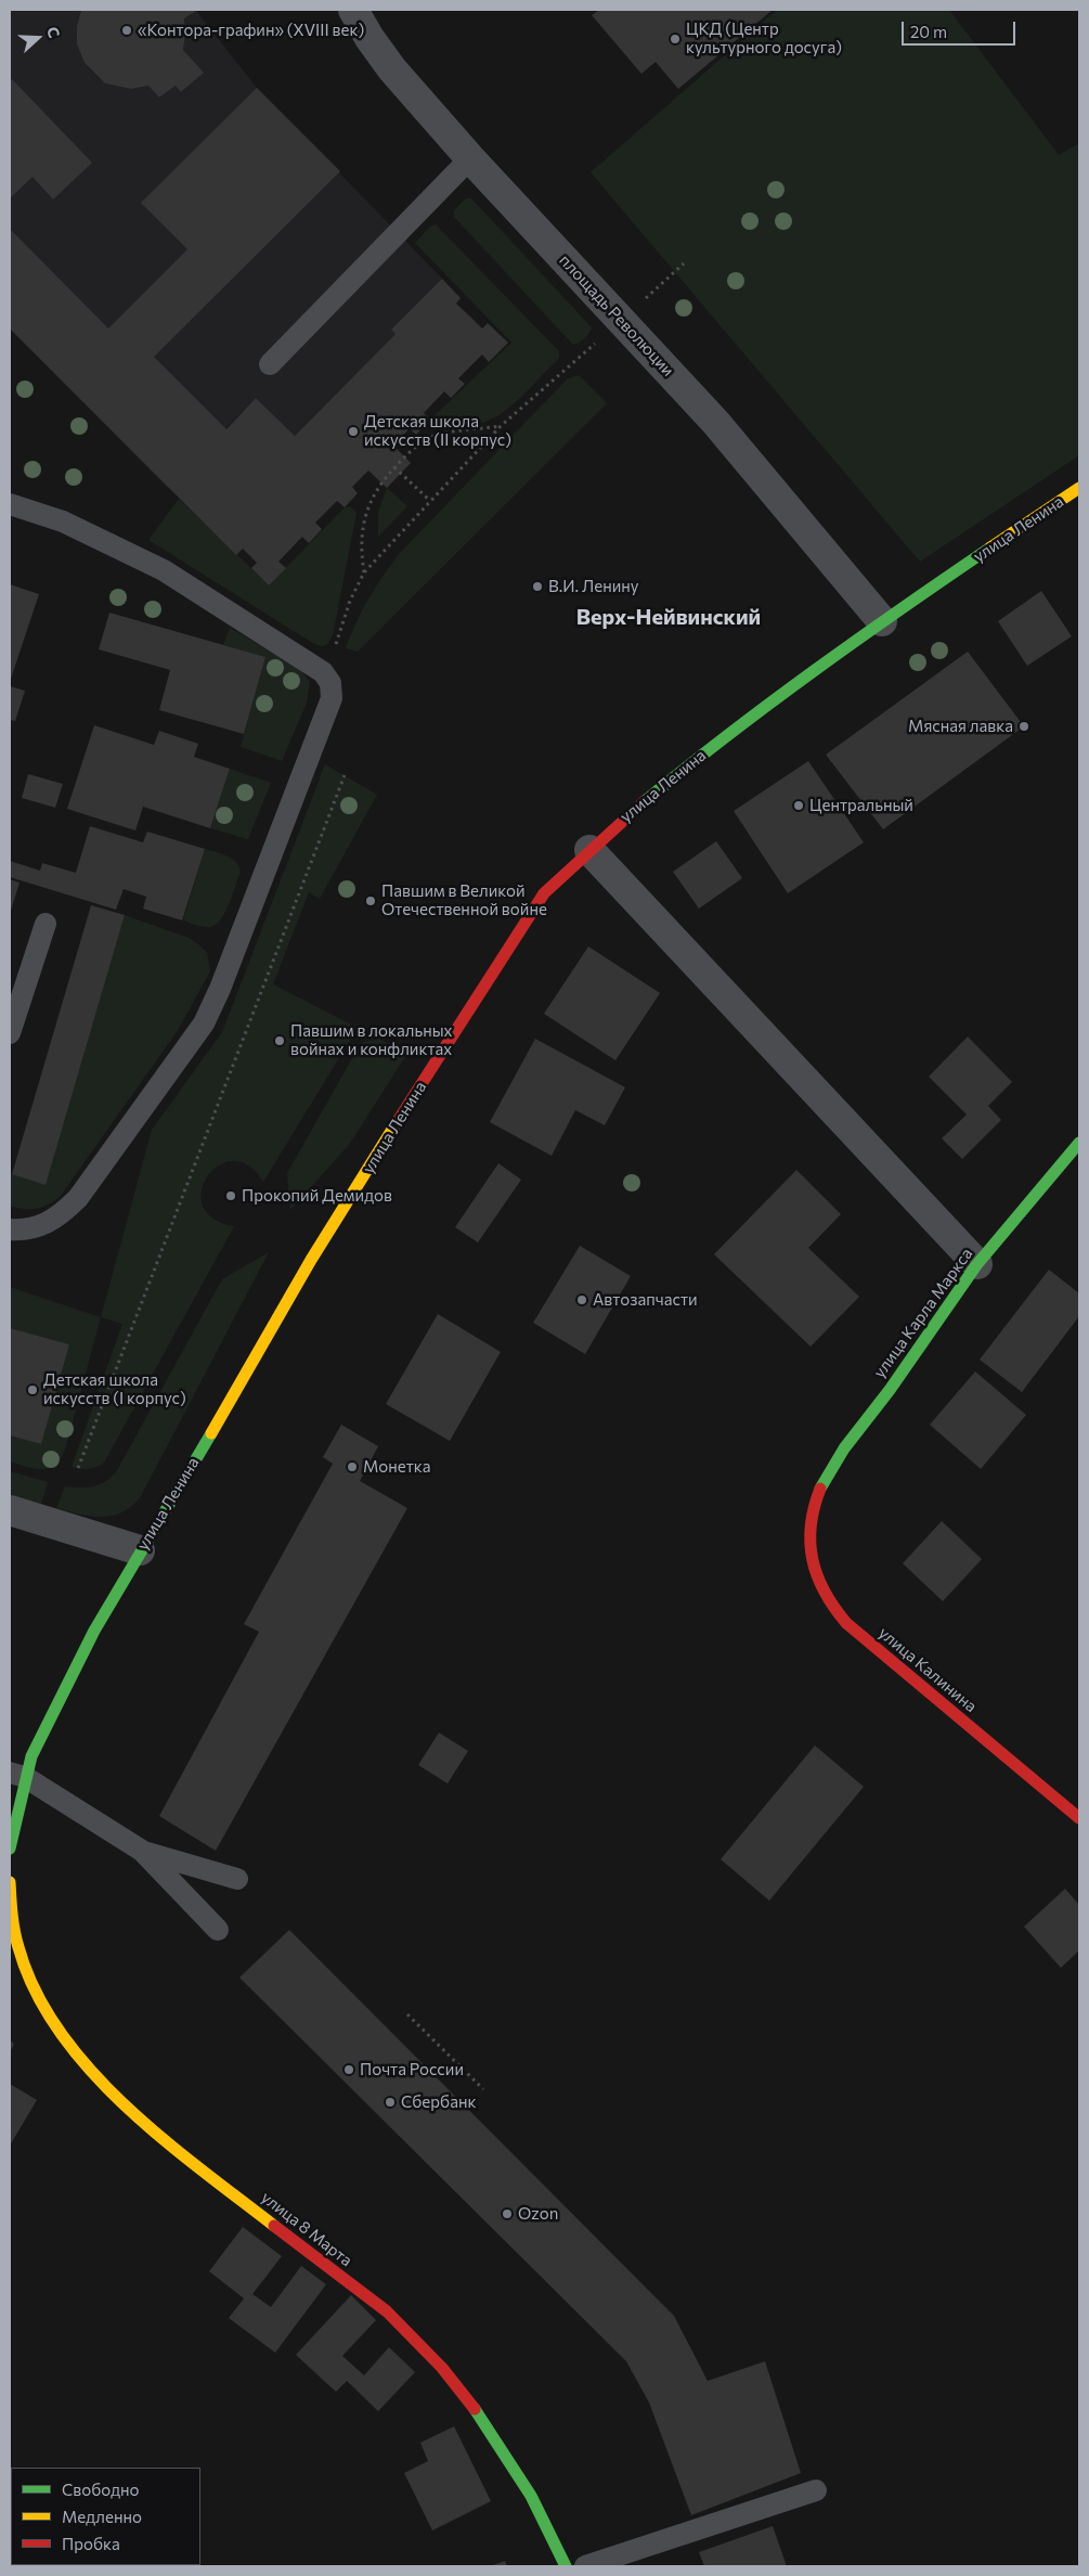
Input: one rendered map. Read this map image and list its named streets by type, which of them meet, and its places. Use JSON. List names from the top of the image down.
{
  "streets": {
    "main road": [
      "улица Ленина",
      "улица Карла Маркса",
      "улица Калинина",
      "улица 8 Марта"
    ],
    "street": ["площадь Революции"]
  },
  "crossings": [
    ["площадь Революции", "улица Ленина"],
    ["улица Карла Маркса", "улица Калинина"]
  ],
  "districts": ["Верх-Нейвинский"],
  "places": [
    "«Контора-графин» (XVIII век)",
    "ЦКД (Центр культурного досуга)",
    "Детская школа искусств (II корпус)",
    "В.И. Ленину",
    "Мясная лавка",
    "Центральный",
    "Павшим в Великой Отечественной войне",
    "Павшим в локальных войнах и конфликтах",
    "Прокопий Демидов",
    "Автозапчасти",
    "Детская школа искусств (I корпус)",
    "Монетка",
    "Почта России",
    "Сбербанк",
    "Ozon"
  ],
  "legend": ["Свободно", "Медленно", "Пробка"],
  "scale_bar": "20 m",
  "north": "right"
}
